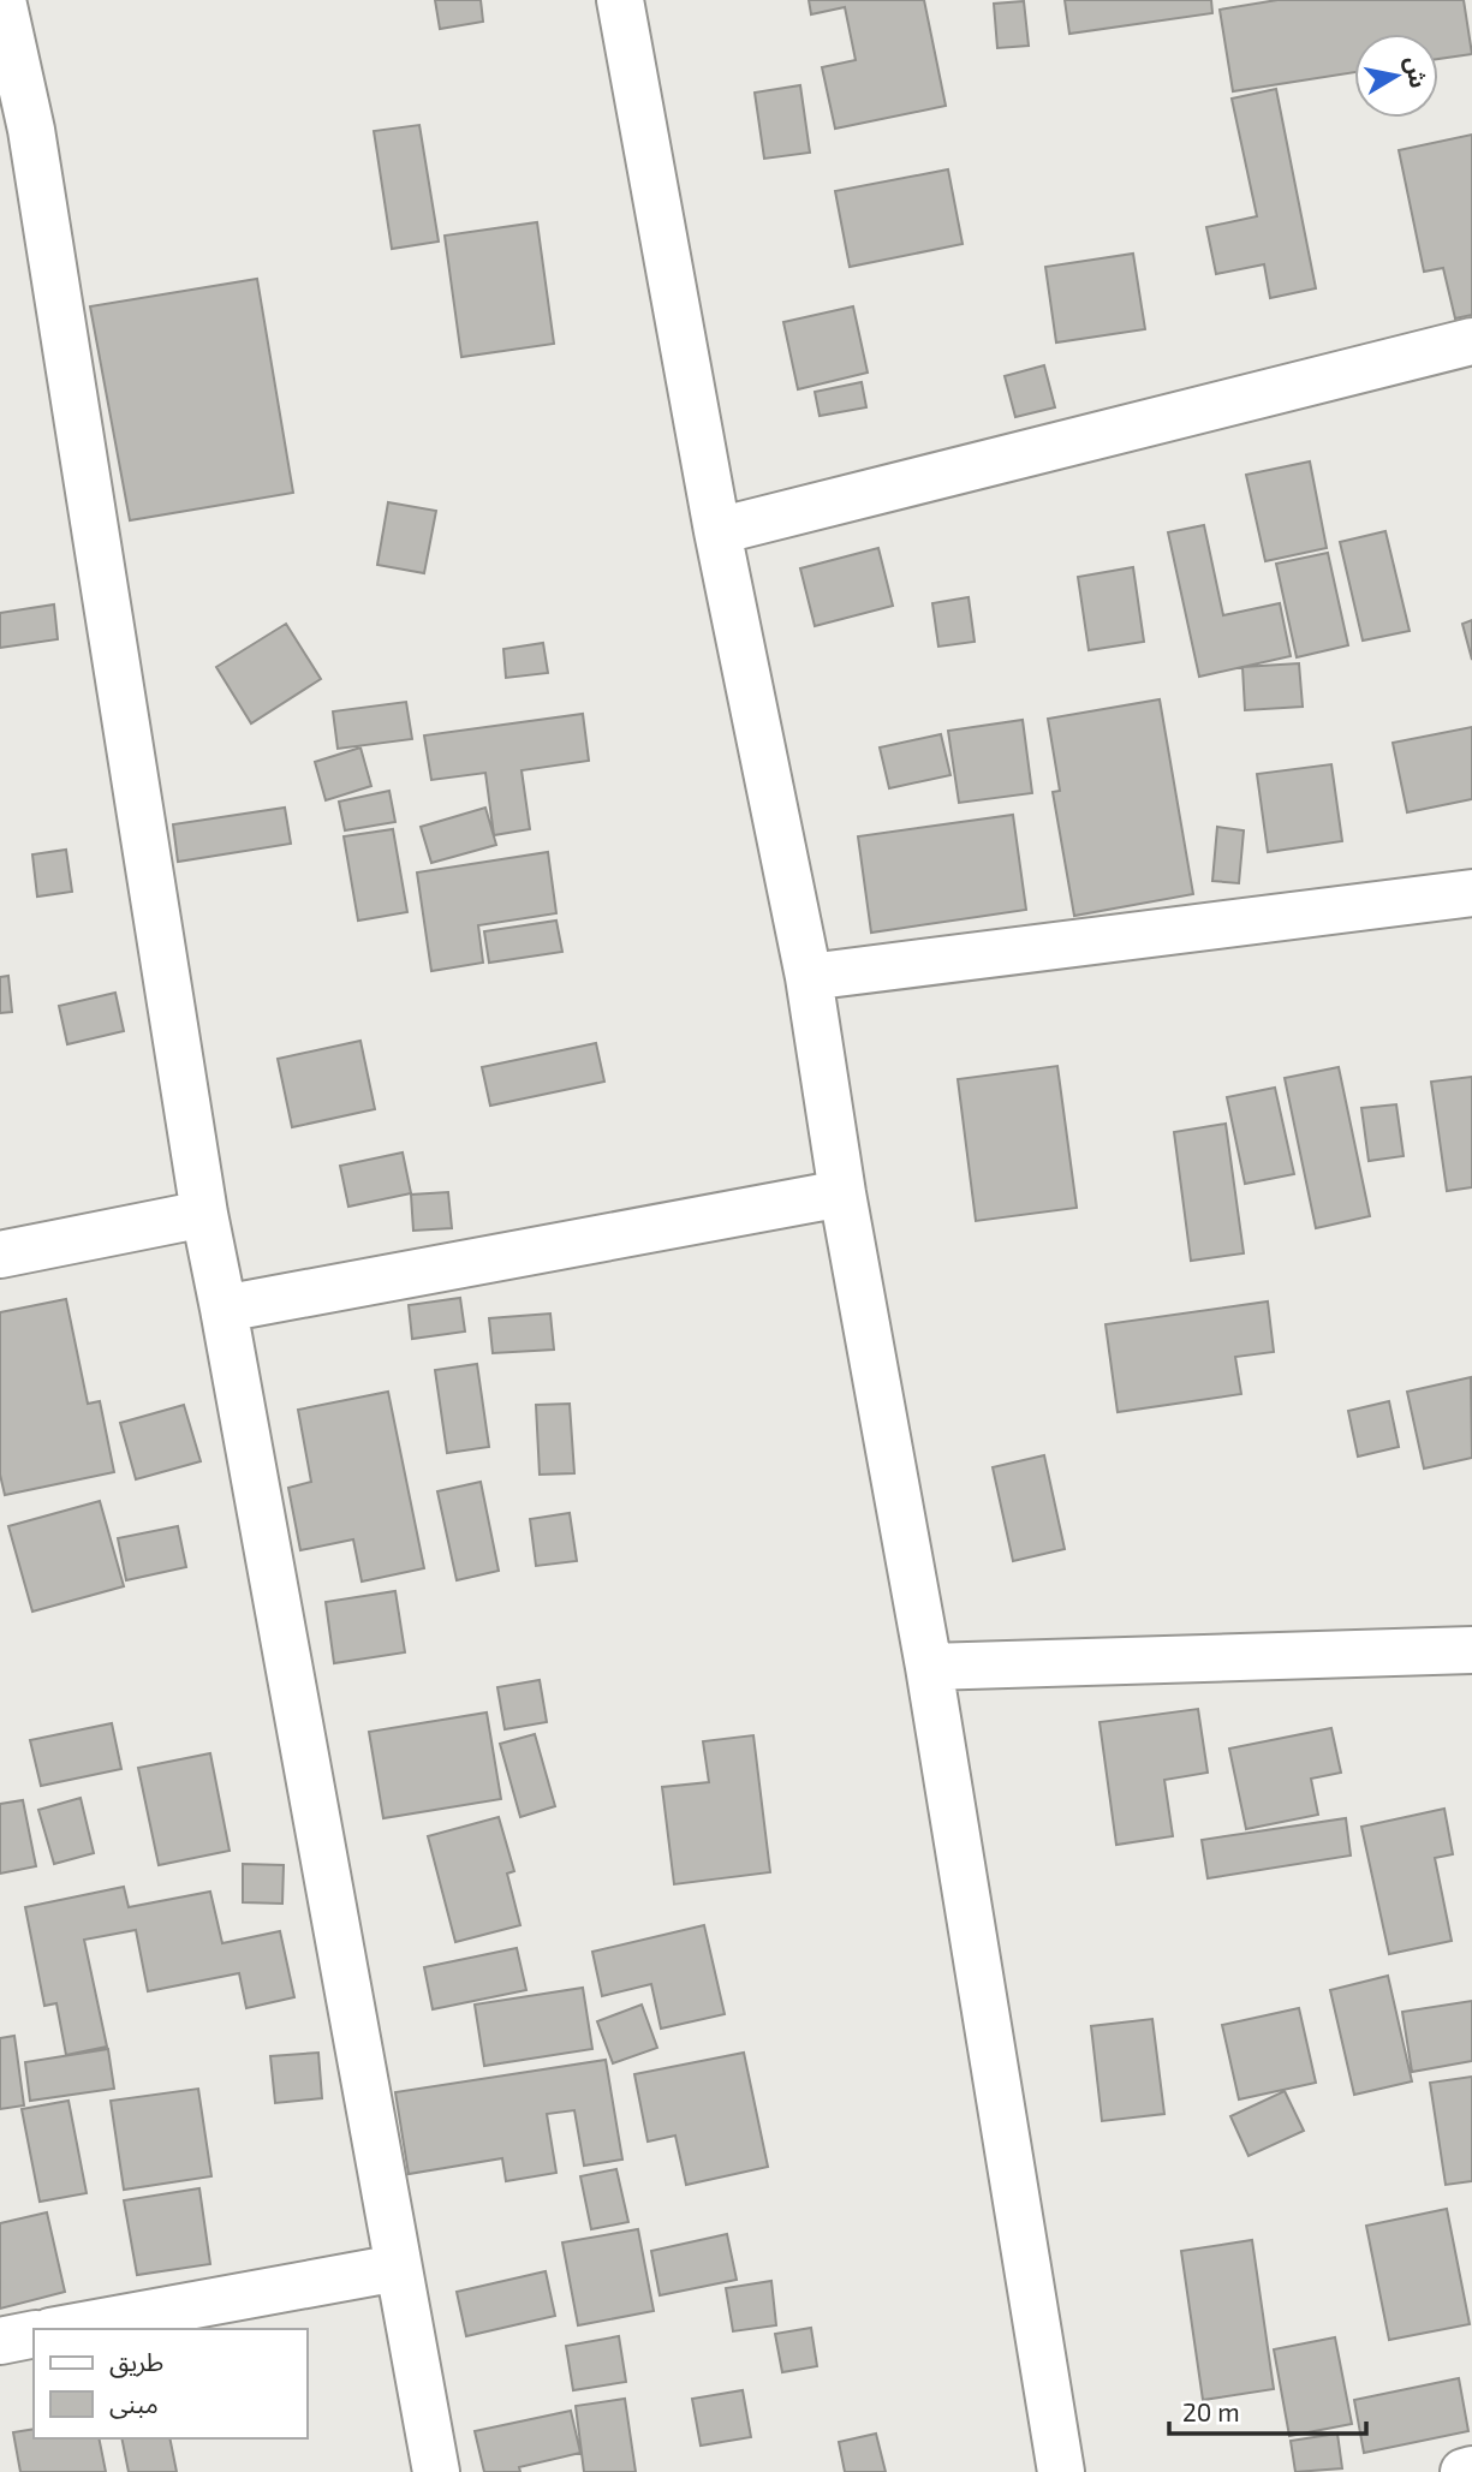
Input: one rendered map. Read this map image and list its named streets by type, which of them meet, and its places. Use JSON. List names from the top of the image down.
{
  "legend": ["طريق", "مبنى"],
  "scale_bar": "20 m",
  "north": "right"
}
